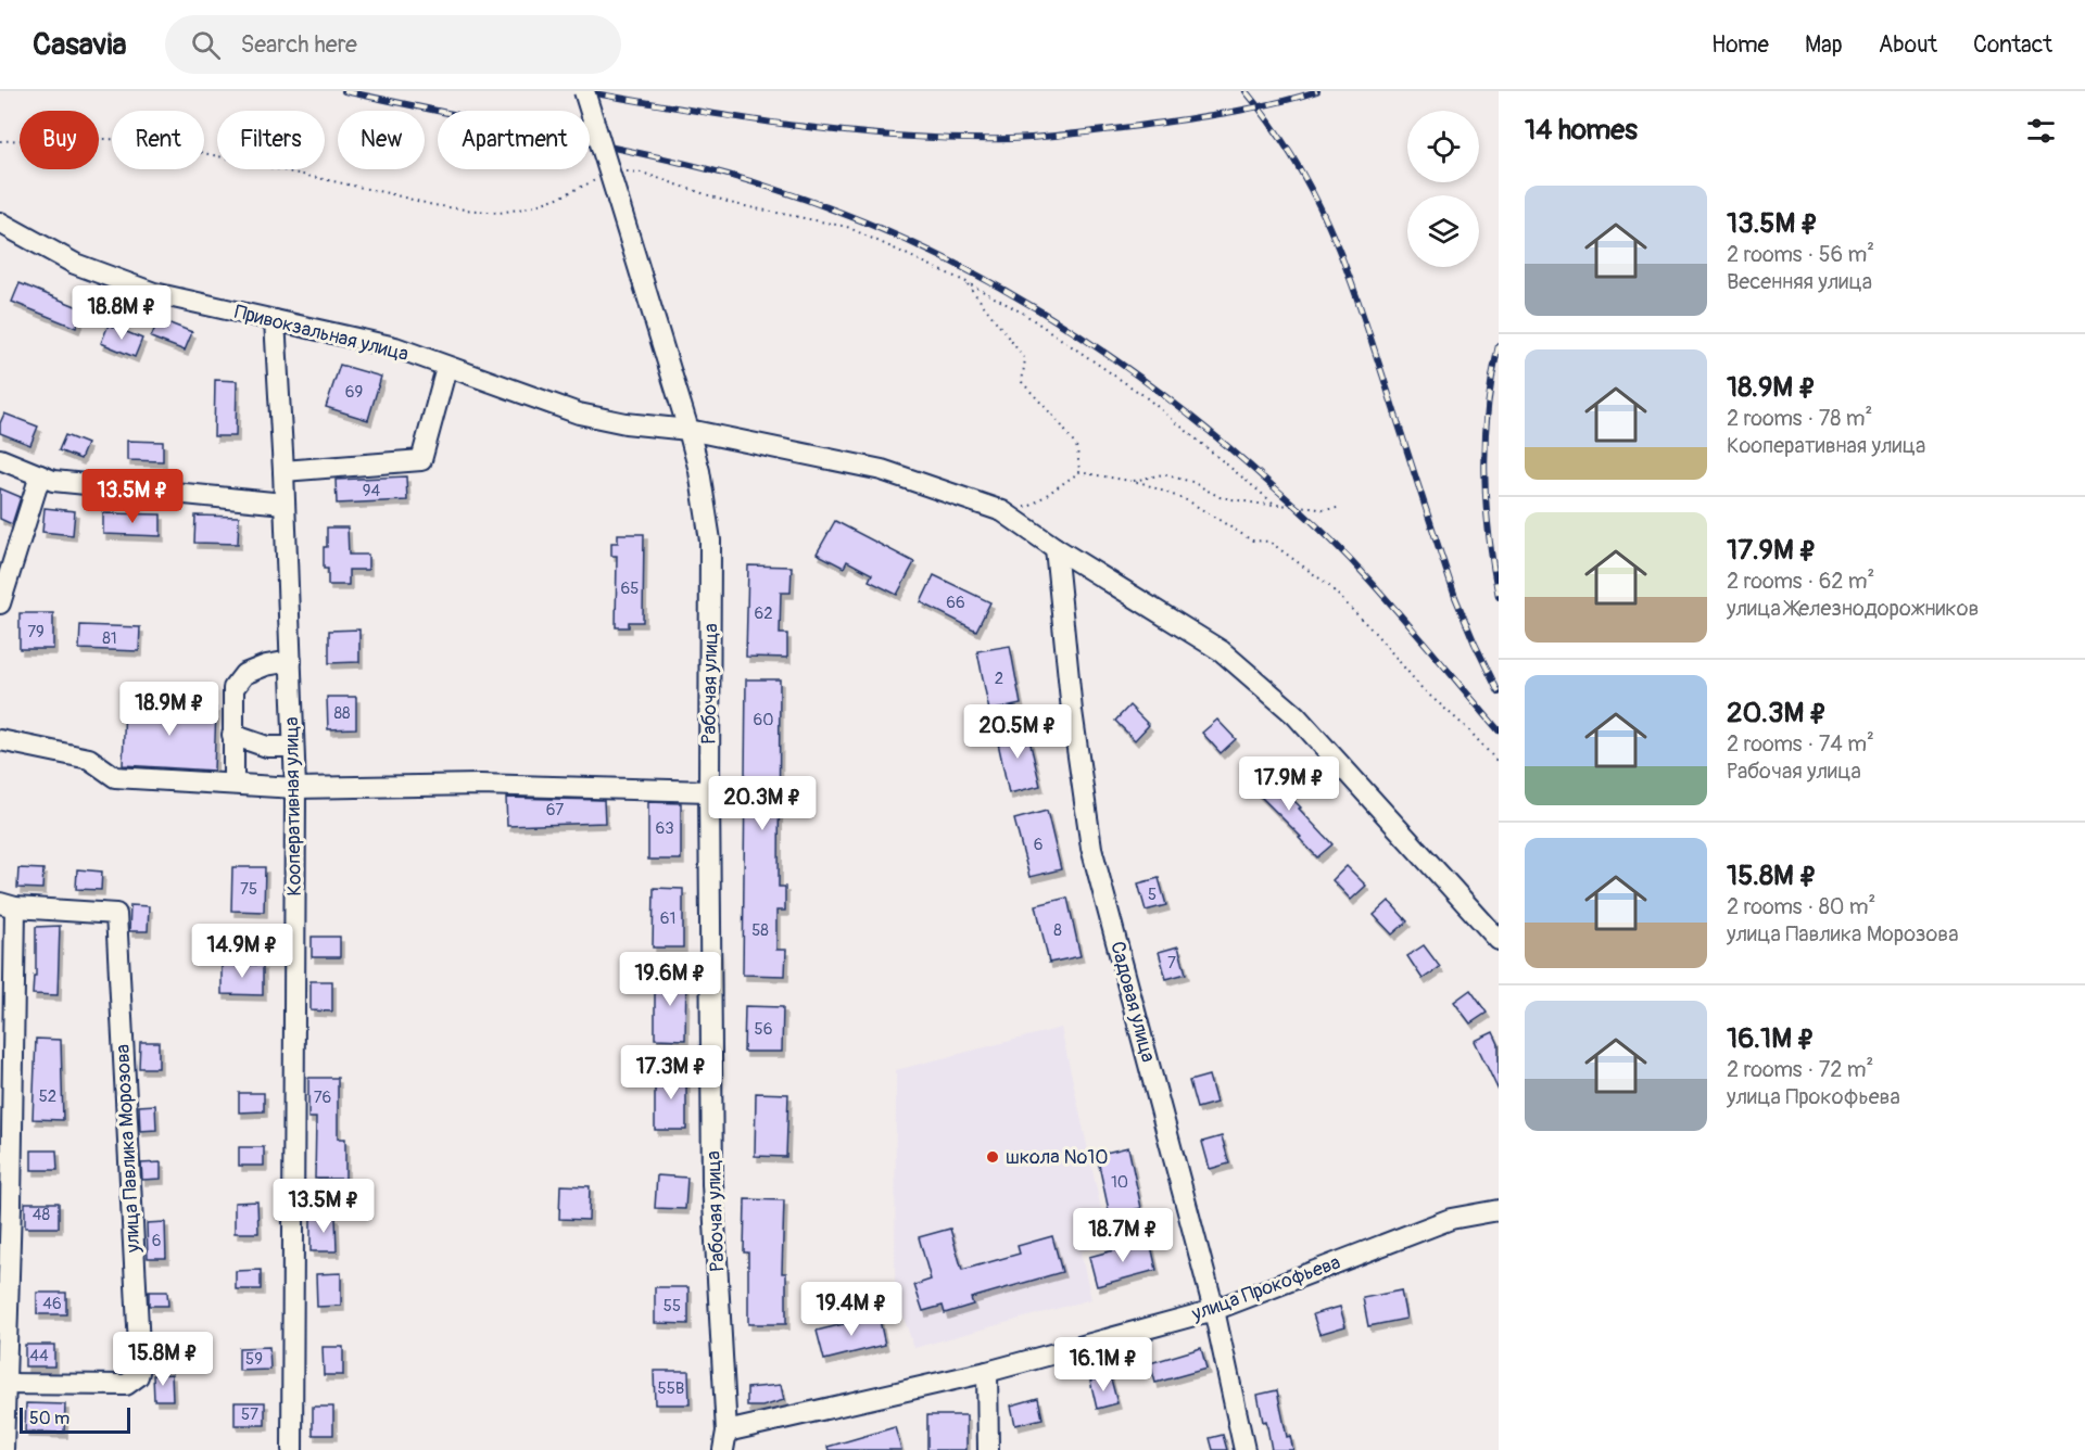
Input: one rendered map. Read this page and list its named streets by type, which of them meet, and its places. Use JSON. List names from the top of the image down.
{
  "streets": {
    "street": [
      "Привокзальная улица",
      "Рабочая улица",
      "Кооперативная улица",
      "Садовая улица",
      "улица Павлика Морозова",
      "улица Прокофьева"
    ]
  },
  "crossings": [
    ["Привокзальная улица", "Рабочая улица"],
    ["Привокзальная улица", "Кооперативная улица"],
    ["Привокзальная улица", "Садовая улица"],
    ["Рабочая улица", "улица Прокофьева"],
    ["Садовая улица", "улица Прокофьева"]
  ],
  "places": ["школа №10"],
  "house_numbers": [
    "69",
    "94",
    "65",
    "66",
    "62",
    "79",
    "81",
    "2",
    "88",
    "60",
    "67",
    "63",
    "6",
    "75",
    "5",
    "61",
    "58",
    "8",
    "7",
    "56",
    "52",
    "76",
    "10",
    "48",
    "6",
    "46",
    "55",
    "44",
    "59",
    "55В",
    "57"
  ],
  "scale_bar": "50 m",
  "page": {
    "header": "Casavia",
    "search": "Search here",
    "nav": [
      "Home",
      "Map",
      "About",
      "Contact"
    ],
    "heading": "14 homes",
    "chip": [
      "Buy",
      "Rent",
      "Filters",
      "New",
      "Apartment"
    ],
    "list": [
      {
        "name": "13.5M ₽",
        "note": "2 rooms · 56 m² · Весенняя улица"
      },
      {
        "name": "18.9M ₽",
        "note": "2 rooms · 78 m² · Кооперативная улица"
      },
      {
        "name": "17.9M ₽",
        "note": "2 rooms · 62 m² · улица Железнодорожников"
      },
      {
        "name": "20.3M ₽",
        "note": "2 rooms · 74 m² · Рабочая улица"
      },
      {
        "name": "15.8M ₽",
        "note": "2 rooms · 80 m² · улица Павлика Морозова"
      },
      {
        "name": "16.1M ₽",
        "note": "2 rooms · 72 m² · улица Прокофьева"
      }
    ],
    "price": [
      "18.8M ₽",
      "13.5M ₽",
      "18.9M ₽",
      "20.5M ₽",
      "17.9M ₽",
      "20.3M ₽",
      "14.9M ₽",
      "19.6M ₽",
      "17.3M ₽",
      "13.5M ₽",
      "18.7M ₽",
      "19.4M ₽",
      "15.8M ₽",
      "16.1M ₽"
    ],
    "scale": "50 m"
  }
}
